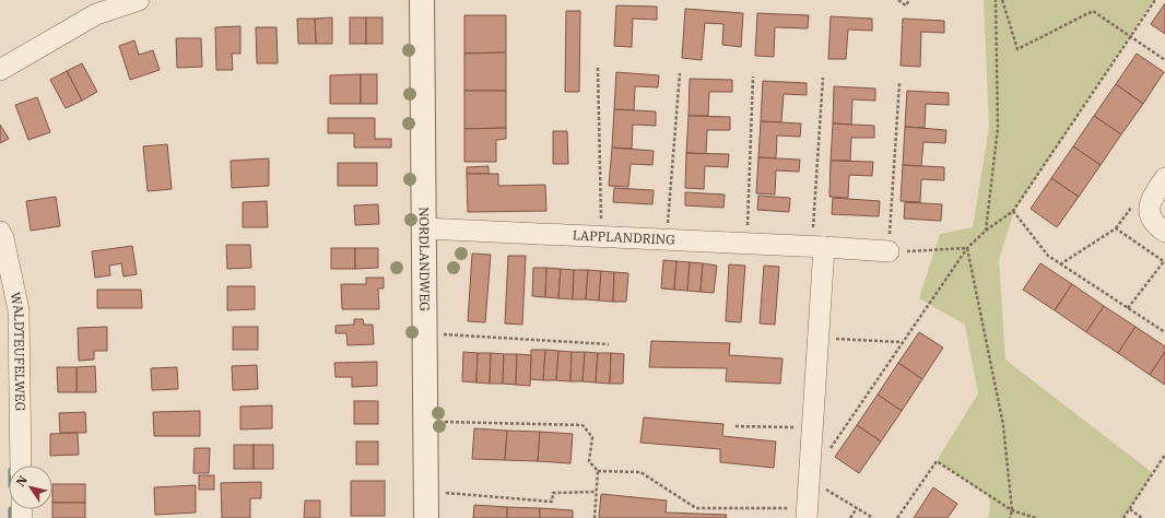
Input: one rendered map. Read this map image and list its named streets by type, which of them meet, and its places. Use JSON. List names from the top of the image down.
{
  "streets": {
    "street": ["LAPPLANDRING", "NORDLANDWEG", "WALDTEUFELWEG"]
  },
  "crossings": [
    ["LAPPLANDRING", "NORDLANDWEG"]
  ],
  "north": "top left"
}
